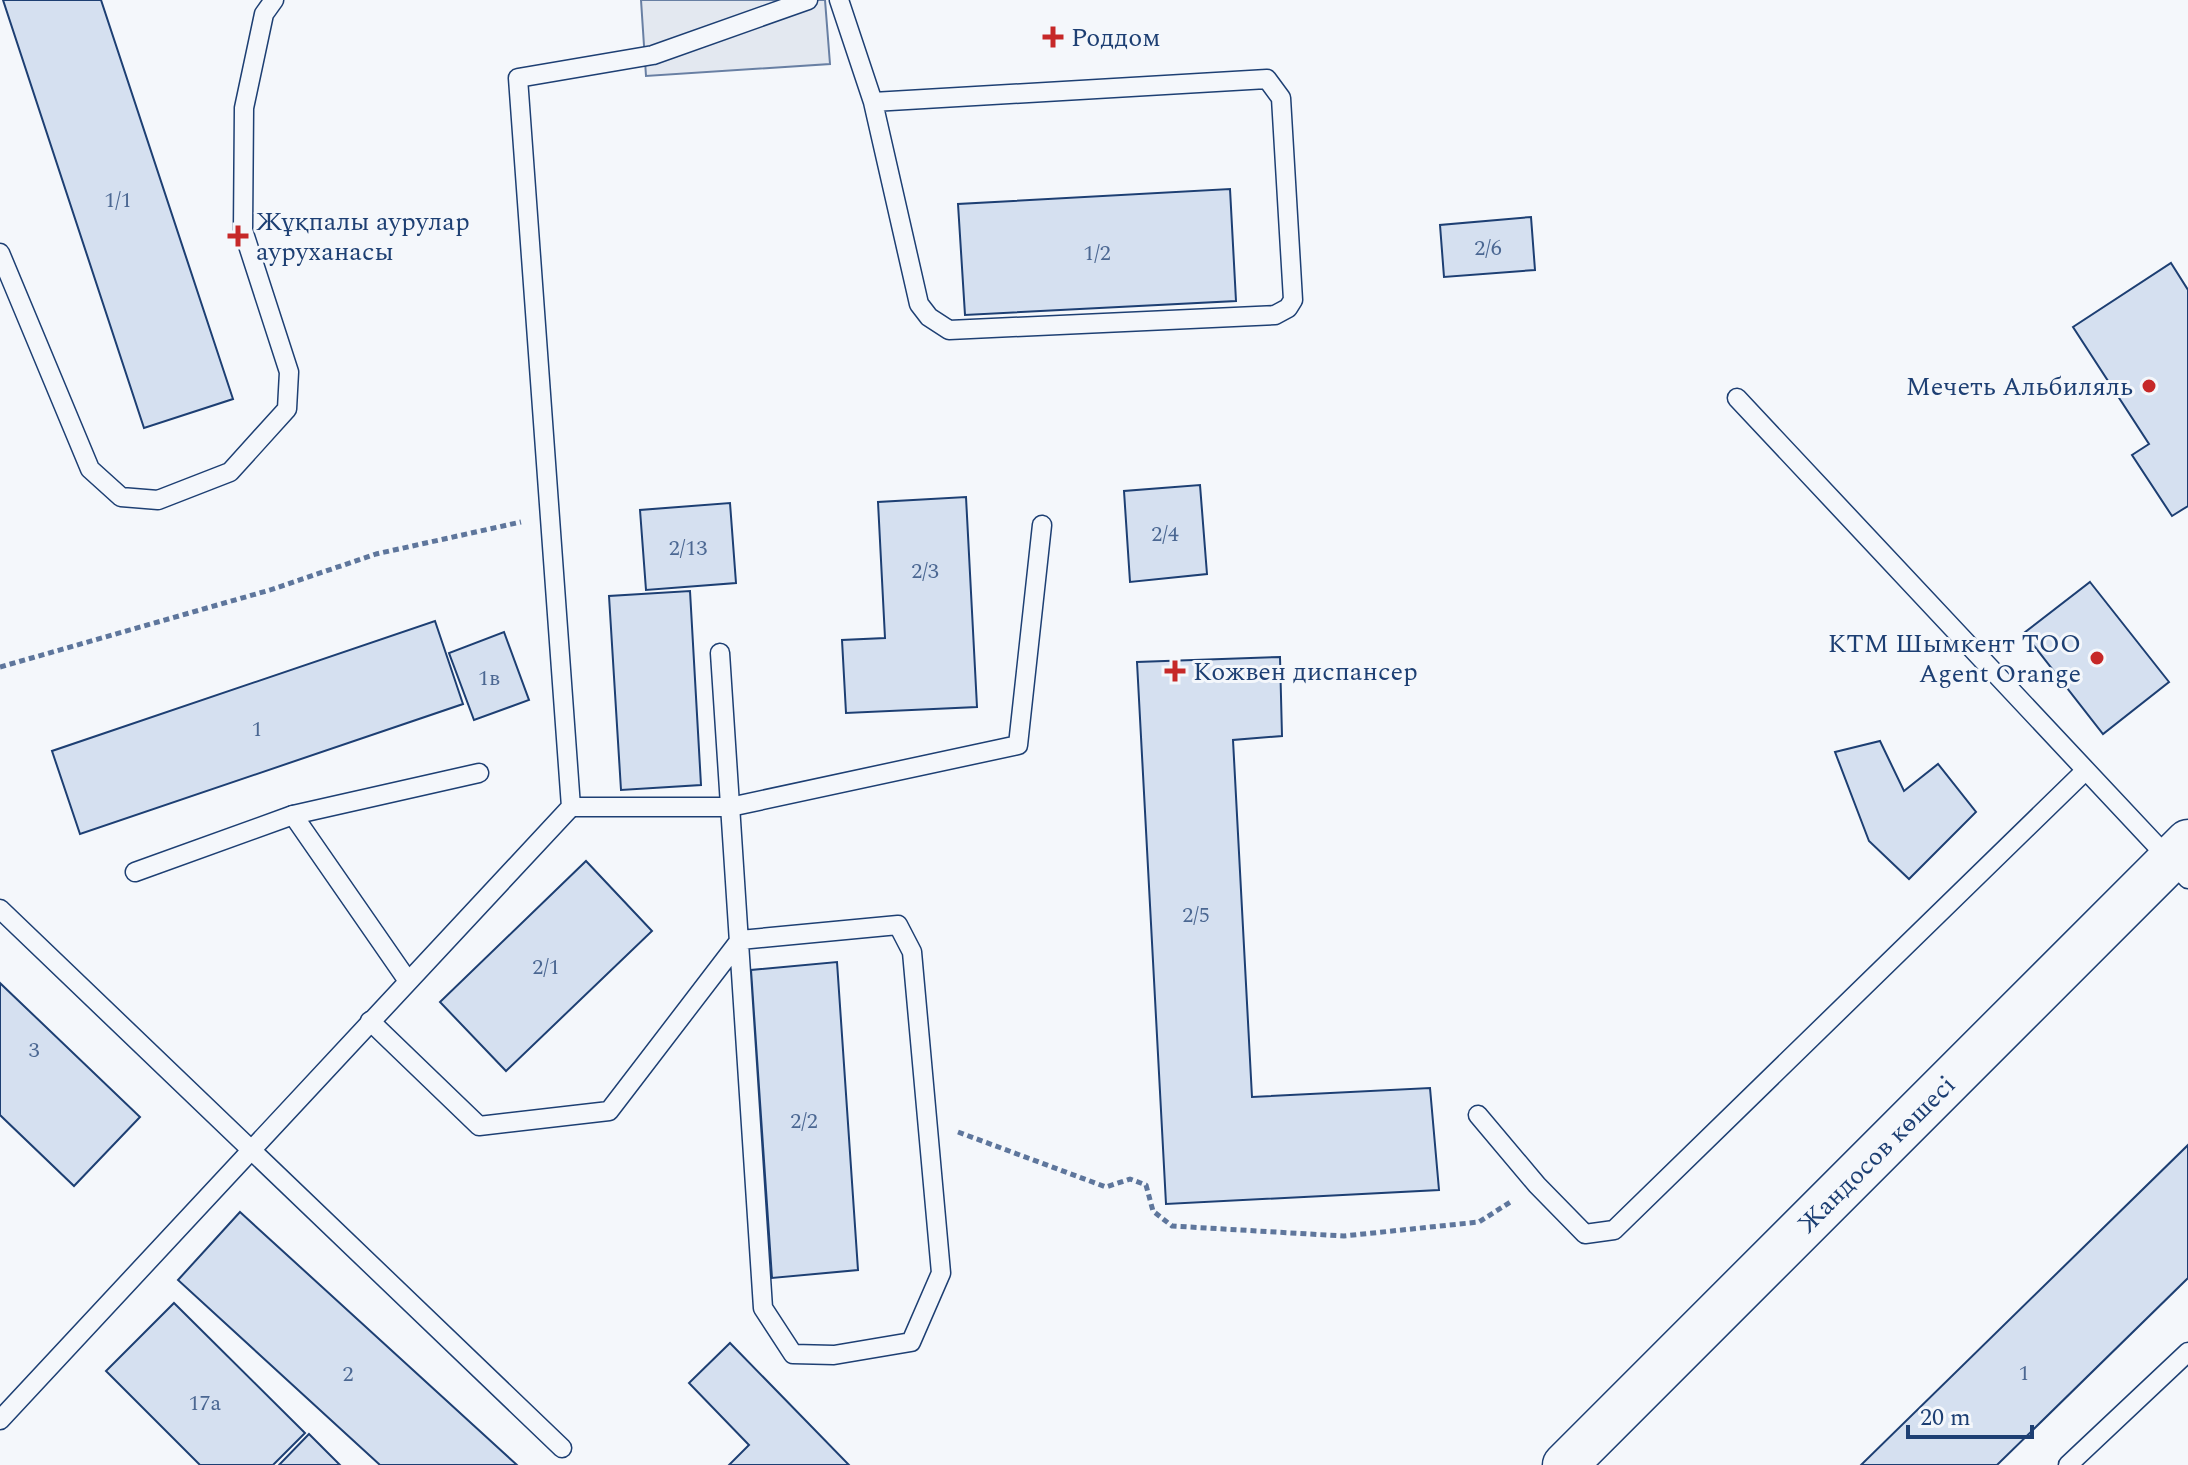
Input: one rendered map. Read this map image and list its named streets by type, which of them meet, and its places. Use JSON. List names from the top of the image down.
{
  "streets": {
    "street": ["Жандосов көшесі"]
  },
  "places": {
    "health": ["Роддом", "Жұқпалы аурулар ауруханасы", "Кожвен диспансер"],
    "other": ["Мечеть Альбиляль", "KTM Шымкент ТОО Agent Orange"]
  },
  "house_numbers": [
    "1/1",
    "2/6",
    "1/2",
    "2/4",
    "2/13",
    "2/3",
    "1в",
    "1",
    "2/5",
    "2/1",
    "3",
    "2/2",
    "1",
    "2",
    "17а"
  ],
  "scale_bar": "20 m"
}
